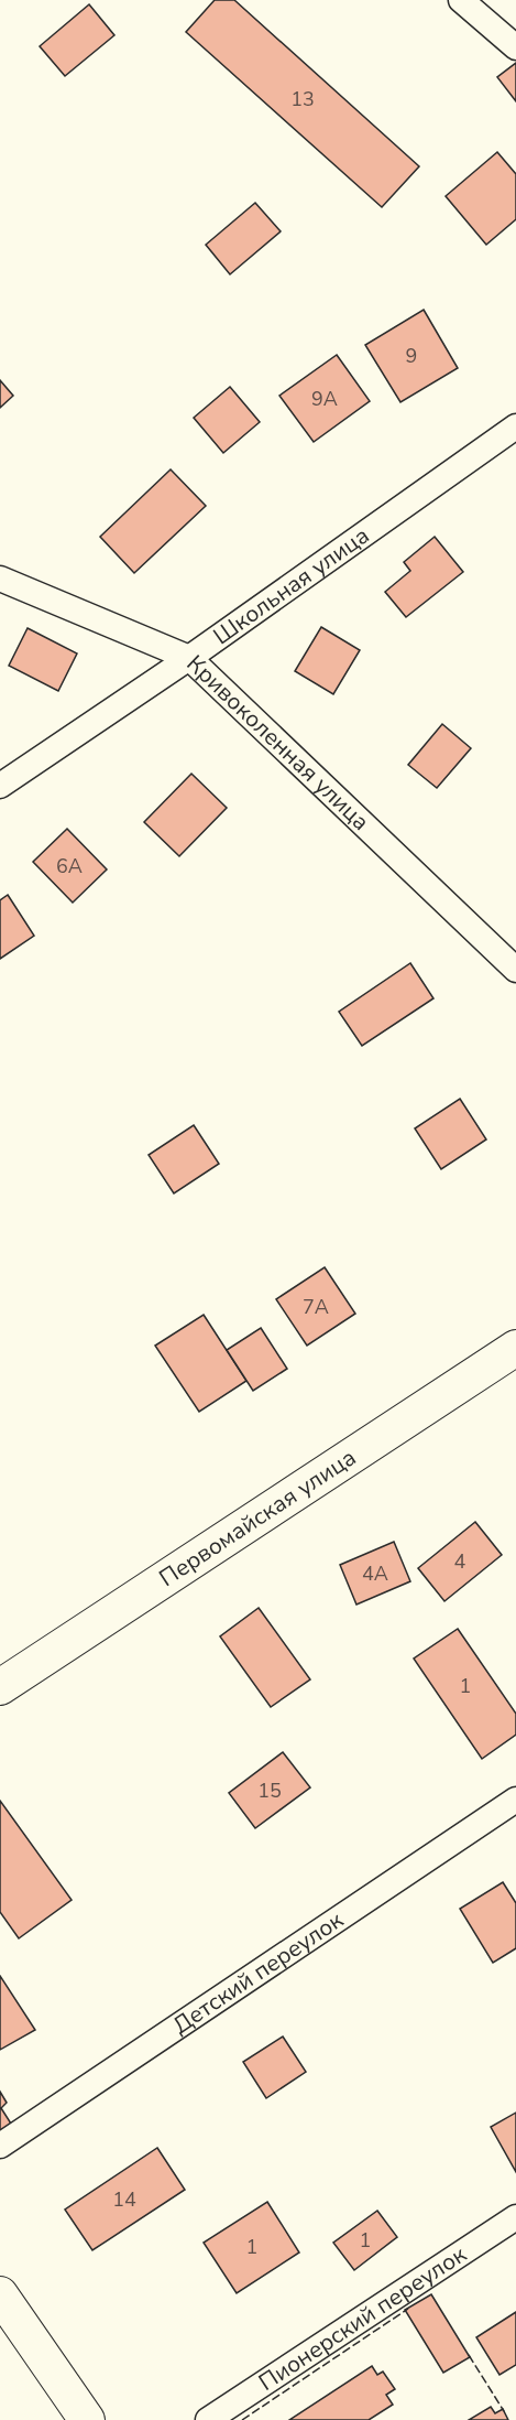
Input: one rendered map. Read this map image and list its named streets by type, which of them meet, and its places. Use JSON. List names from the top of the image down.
{
  "streets": {
    "main road": ["Первомайская улица"],
    "street": [
      "Школьная улица",
      "Кривоколенная улица",
      "Детский переулок",
      "Пионерский переулок"
    ]
  },
  "crossings": [
    ["Школьная улица", "Кривоколенная улица"]
  ],
  "house_numbers": [
    "13",
    "9",
    "9А",
    "6А",
    "7А",
    "4",
    "4А",
    "1",
    "15",
    "14",
    "1",
    "1"
  ]
}
